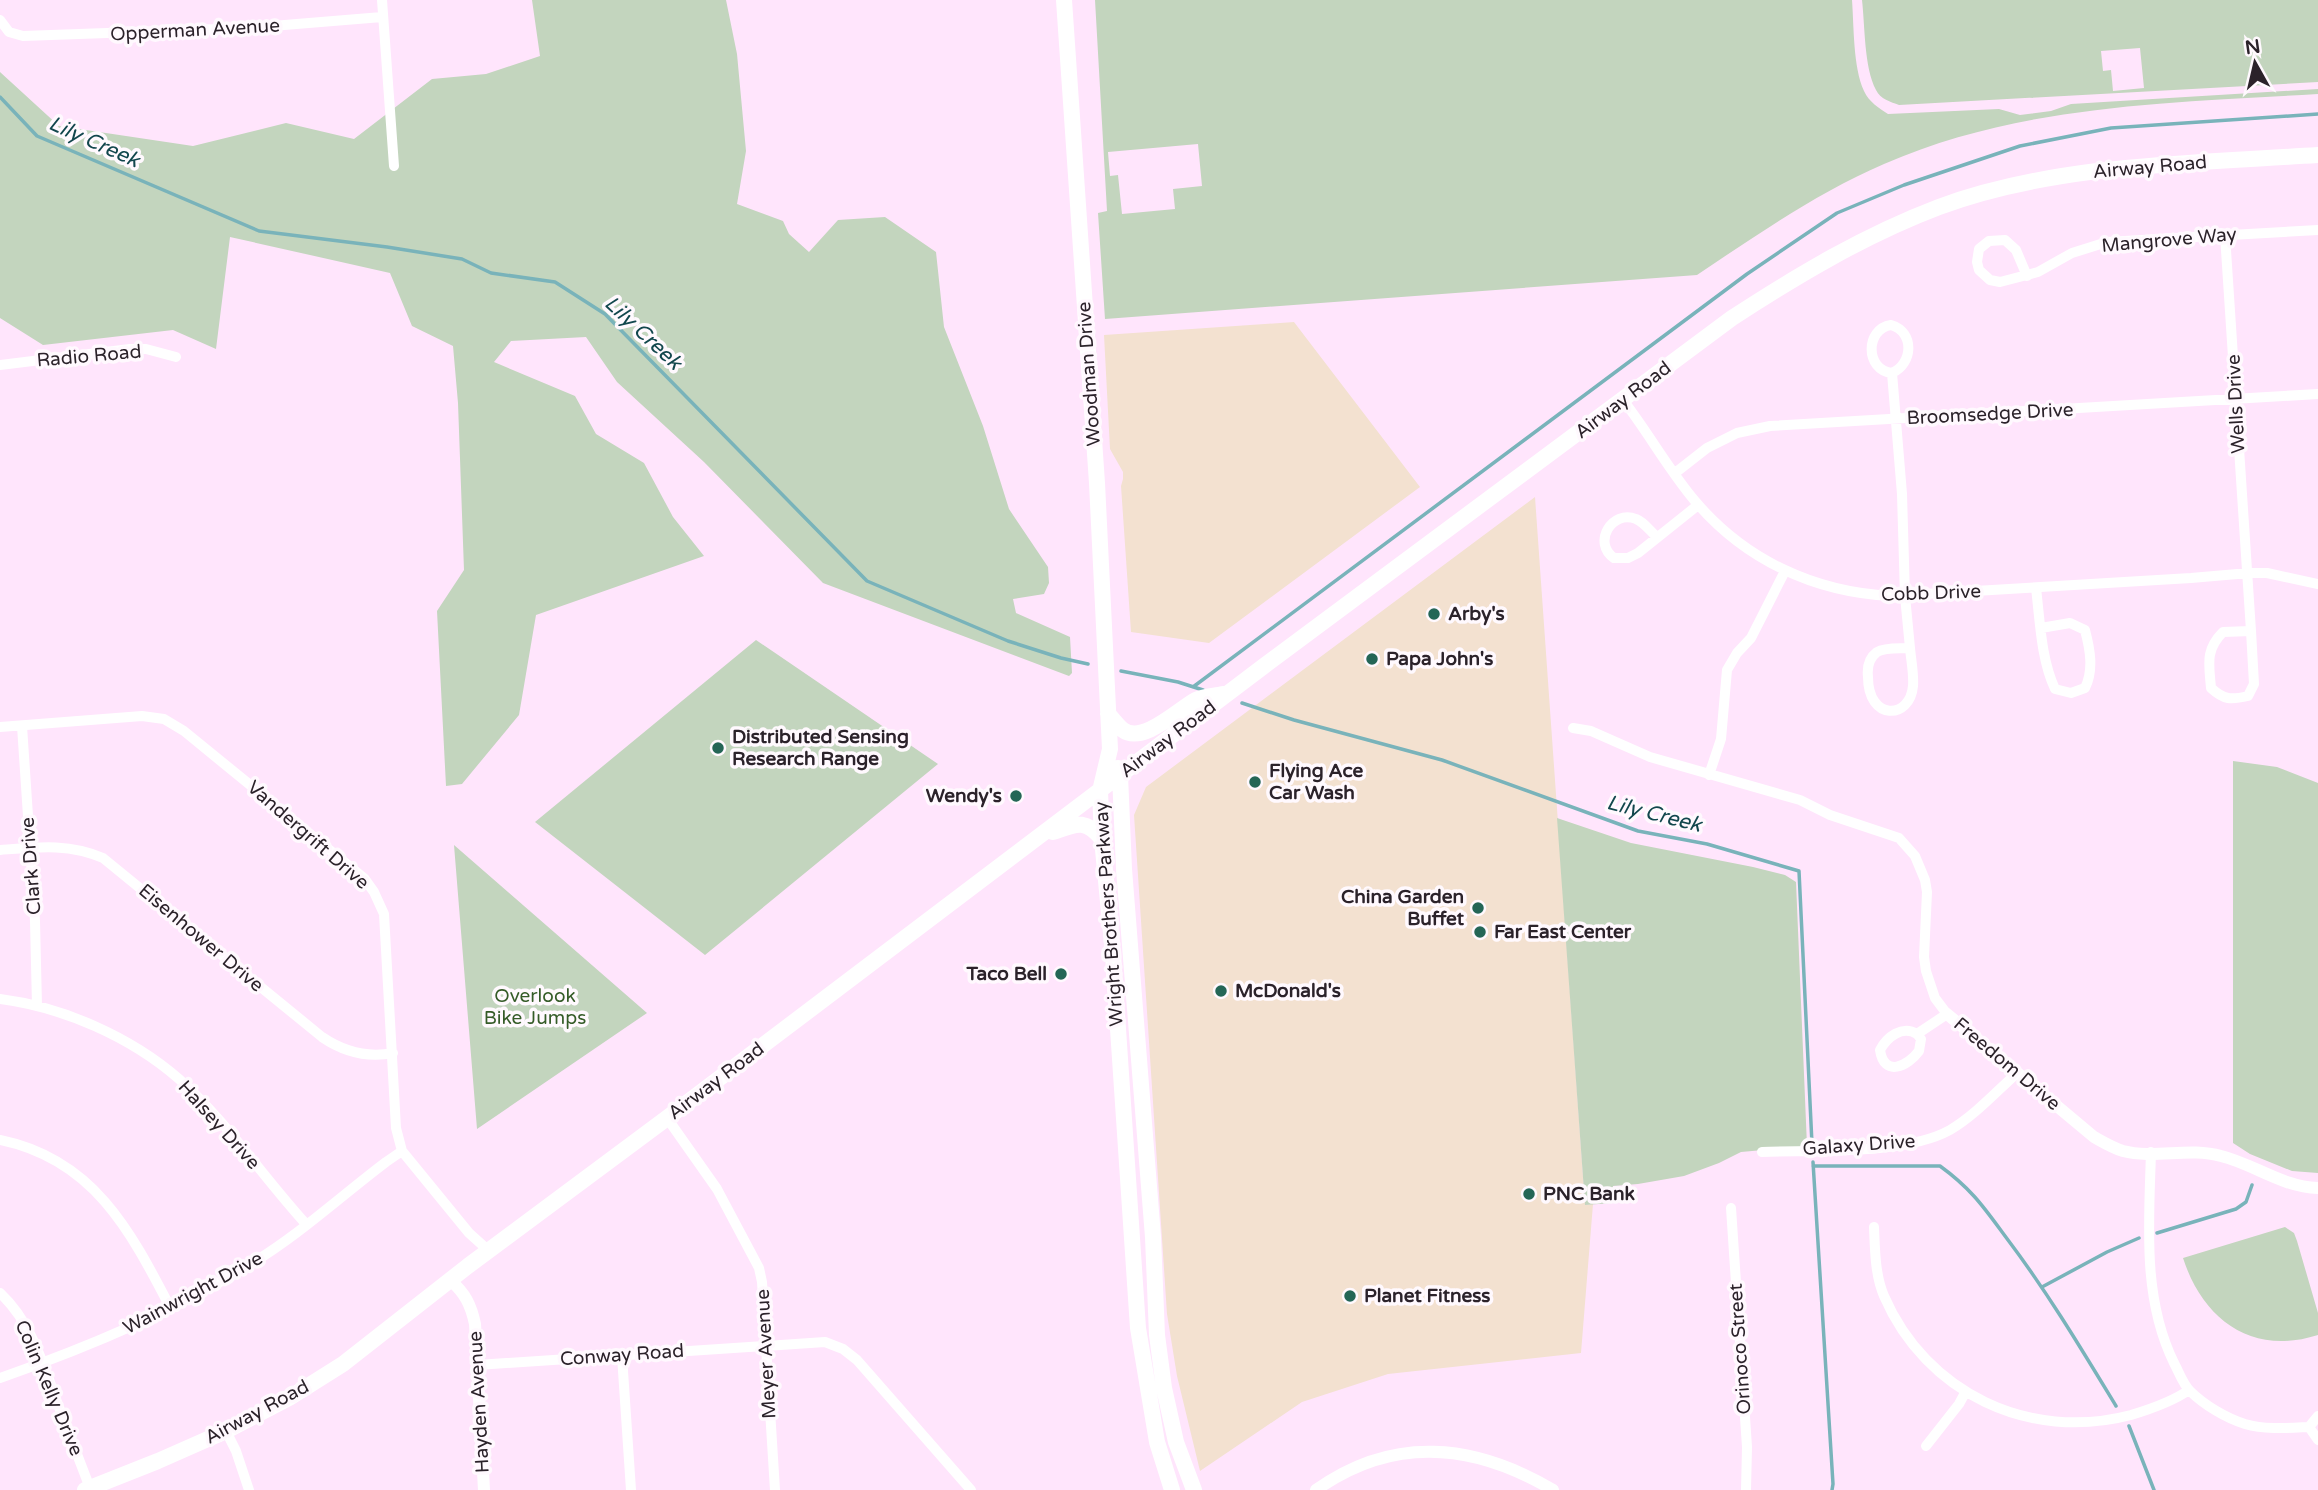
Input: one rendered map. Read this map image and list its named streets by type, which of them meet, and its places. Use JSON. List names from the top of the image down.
{
  "streets": {
    "main road": ["Airway Road", "Woodman Drive", "Wright Brothers Parkway"],
    "street": [
      "Opperman Avenue",
      "Mangrove Way",
      "Radio Road",
      "Wells Drive",
      "Broomsedge Drive",
      "Cobb Drive",
      "Vandergrift Drive",
      "Clark Drive",
      "Eisenhower Drive",
      "Freedom Drive",
      "Halsey Drive",
      "Galaxy Drive",
      "Wainwright Drive",
      "Orinoco Street",
      "Meyer Avenue",
      "Conway Road",
      "Colin Kelly Drive",
      "Hayden Avenue"
    ]
  },
  "crossings": [
    ["Airway Road", "Cobb Drive"],
    ["Airway Road", "Wright Brothers Parkway"],
    ["Airway Road", "Meyer Avenue"],
    ["Airway Road", "Colin Kelly Drive"],
    ["Airway Road", "Hayden Avenue"],
    ["Mangrove Way", "Wells Drive"],
    ["Woodman Drive", "Wright Brothers Parkway"],
    ["Wells Drive", "Broomsedge Drive"],
    ["Wells Drive", "Cobb Drive"],
    ["Broomsedge Drive", "Cobb Drive"],
    ["Vandergrift Drive", "Clark Drive"],
    ["Vandergrift Drive", "Eisenhower Drive"],
    ["Vandergrift Drive", "Wainwright Drive"],
    ["Clark Drive", "Eisenhower Drive"],
    ["Clark Drive", "Halsey Drive"],
    ["Freedom Drive", "Galaxy Drive"],
    ["Halsey Drive", "Wainwright Drive"],
    ["Wainwright Drive", "Colin Kelly Drive"],
    ["Meyer Avenue", "Conway Road"],
    ["Conway Road", "Hayden Avenue"]
  ],
  "water": ["Lily Creek"],
  "parks": ["Overlook Bike Jumps"],
  "places": [
    "Arby's",
    "Papa John's",
    "Distributed Sensing Research Range",
    "Flying Ace Car Wash",
    "Wendy's",
    "China Garden Buffet",
    "Far East Center",
    "Taco Bell",
    "McDonald's",
    "PNC Bank",
    "Planet Fitness"
  ],
  "north": "top"
}
